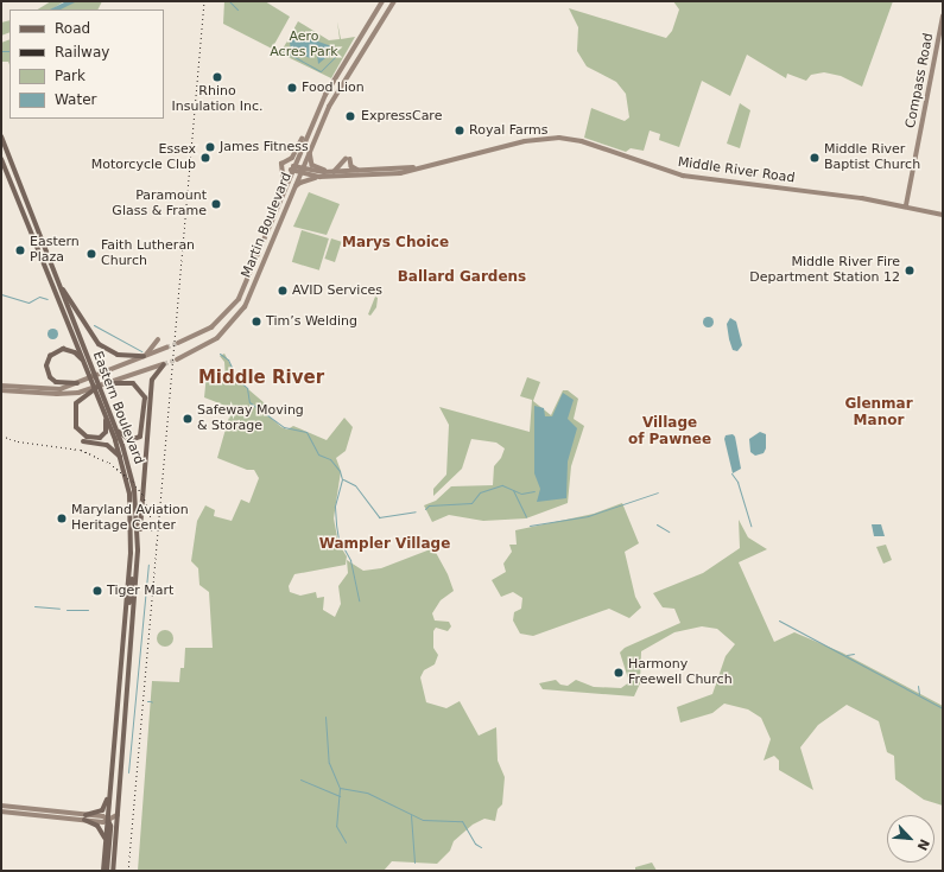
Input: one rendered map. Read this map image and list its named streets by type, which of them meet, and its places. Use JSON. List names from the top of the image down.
{
  "streets": {
    "main road": ["Eastern Boulevard"],
    "street": ["Compass Road", "Middle River Road", "Martin Boulevard"]
  },
  "crossings": [
    ["Compass Road", "Middle River Road"],
    ["Middle River Road", "Martin Boulevard"]
  ],
  "districts": [
    "Marys Choice",
    "Ballard Gardens",
    "Middle River",
    "Glenmar Manor",
    "Village of Pawnee",
    "Wampler Village"
  ],
  "parks": ["Aero Acres Park"],
  "places": [
    "Rhino Insulation Inc.",
    "Food Lion",
    "ExpressCare",
    "Royal Farms",
    "James Fitness",
    "Essex Motorcycle Club",
    "Middle River Baptist Church",
    "Paramount Glass & Frame",
    "Eastern Plaza",
    "Faith Lutheran Church",
    "Middle River Fire Department Station 12",
    "AVID Services",
    "Tim’s Welding",
    "Safeway Moving & Storage",
    "Maryland Aviation Heritage Center",
    "Tiger Mart",
    "Harmony Freewell Church"
  ],
  "legend": [
    "Road",
    "Railway",
    "Park",
    "Water"
  ],
  "north": "bottom right"
}
